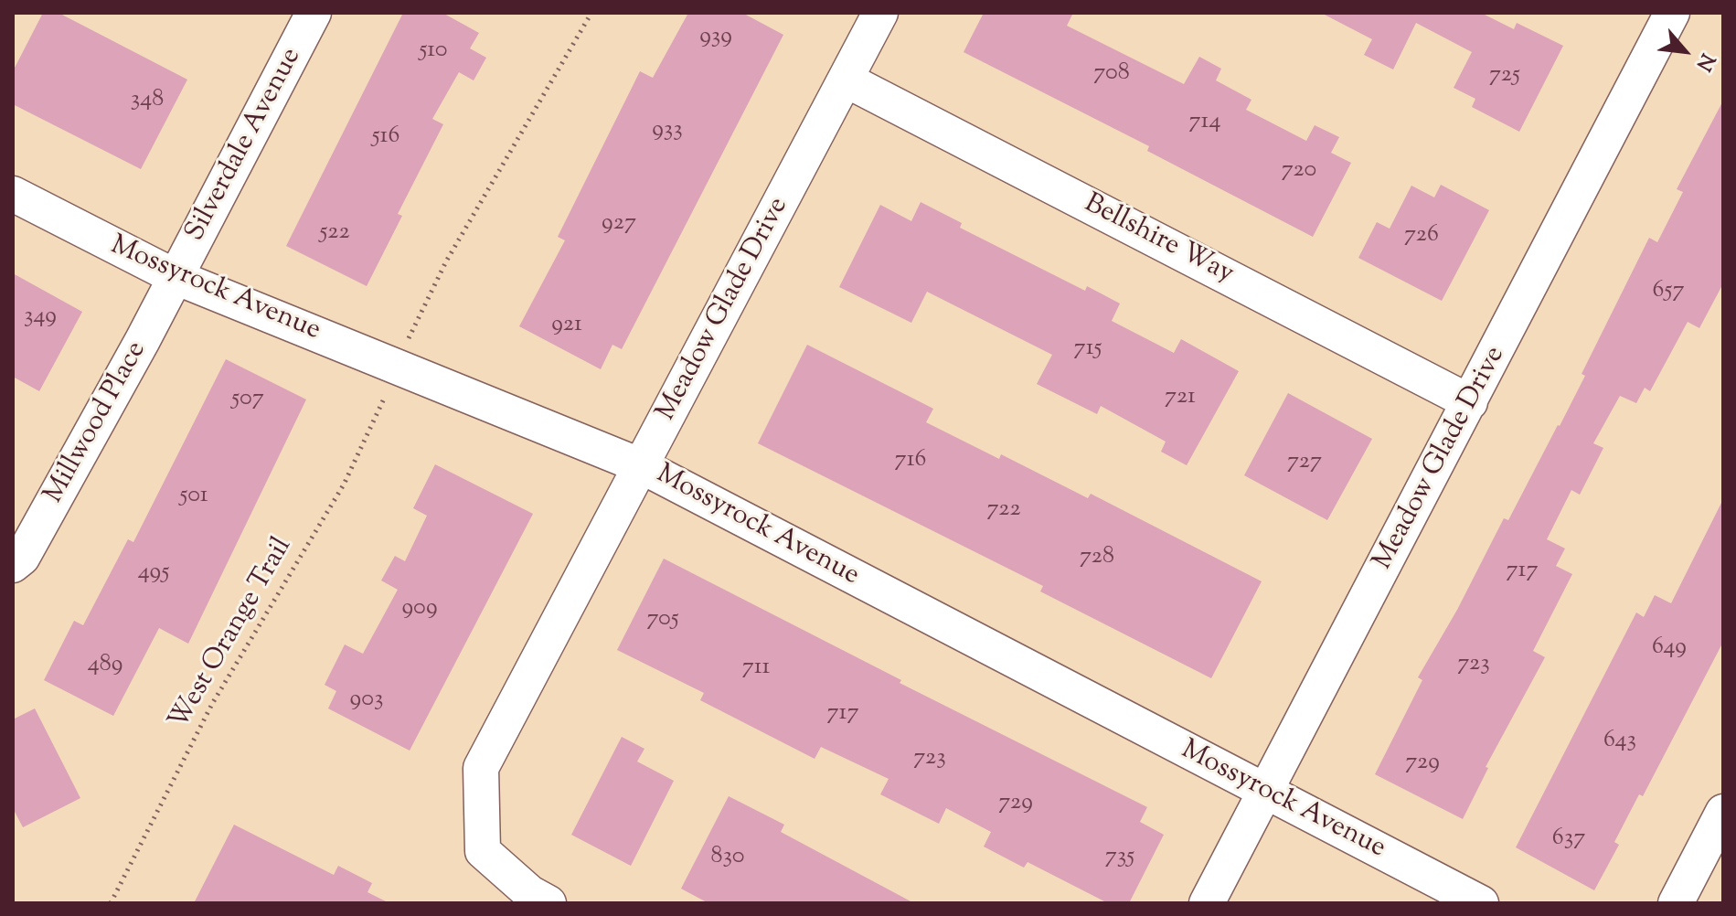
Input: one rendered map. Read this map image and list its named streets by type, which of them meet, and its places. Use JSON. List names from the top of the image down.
{
  "streets": {
    "street": [
      "Silverdale Avenue",
      "Bellshire Way",
      "Mossyrock Avenue",
      "Meadow Glade Drive",
      "Millwood Place"
    ],
    "path": ["West Orange Trail"]
  },
  "crossings": [
    ["Silverdale Avenue", "Mossyrock Avenue"],
    ["Silverdale Avenue", "Millwood Place"],
    ["Bellshire Way", "Meadow Glade Drive"],
    ["Mossyrock Avenue", "Meadow Glade Drive"],
    ["Mossyrock Avenue", "Millwood Place"]
  ],
  "house_numbers": [
    "939",
    "510",
    "708",
    "725",
    "348",
    "714",
    "933",
    "516",
    "720",
    "927",
    "522",
    "726",
    "657",
    "349",
    "921",
    "715",
    "721",
    "507",
    "716",
    "727",
    "501",
    "722",
    "728",
    "717",
    "495",
    "909",
    "705",
    "649",
    "723",
    "489",
    "711",
    "903",
    "717",
    "643",
    "723",
    "729",
    "729",
    "637",
    "830",
    "735"
  ],
  "north": "bottom right"
}
